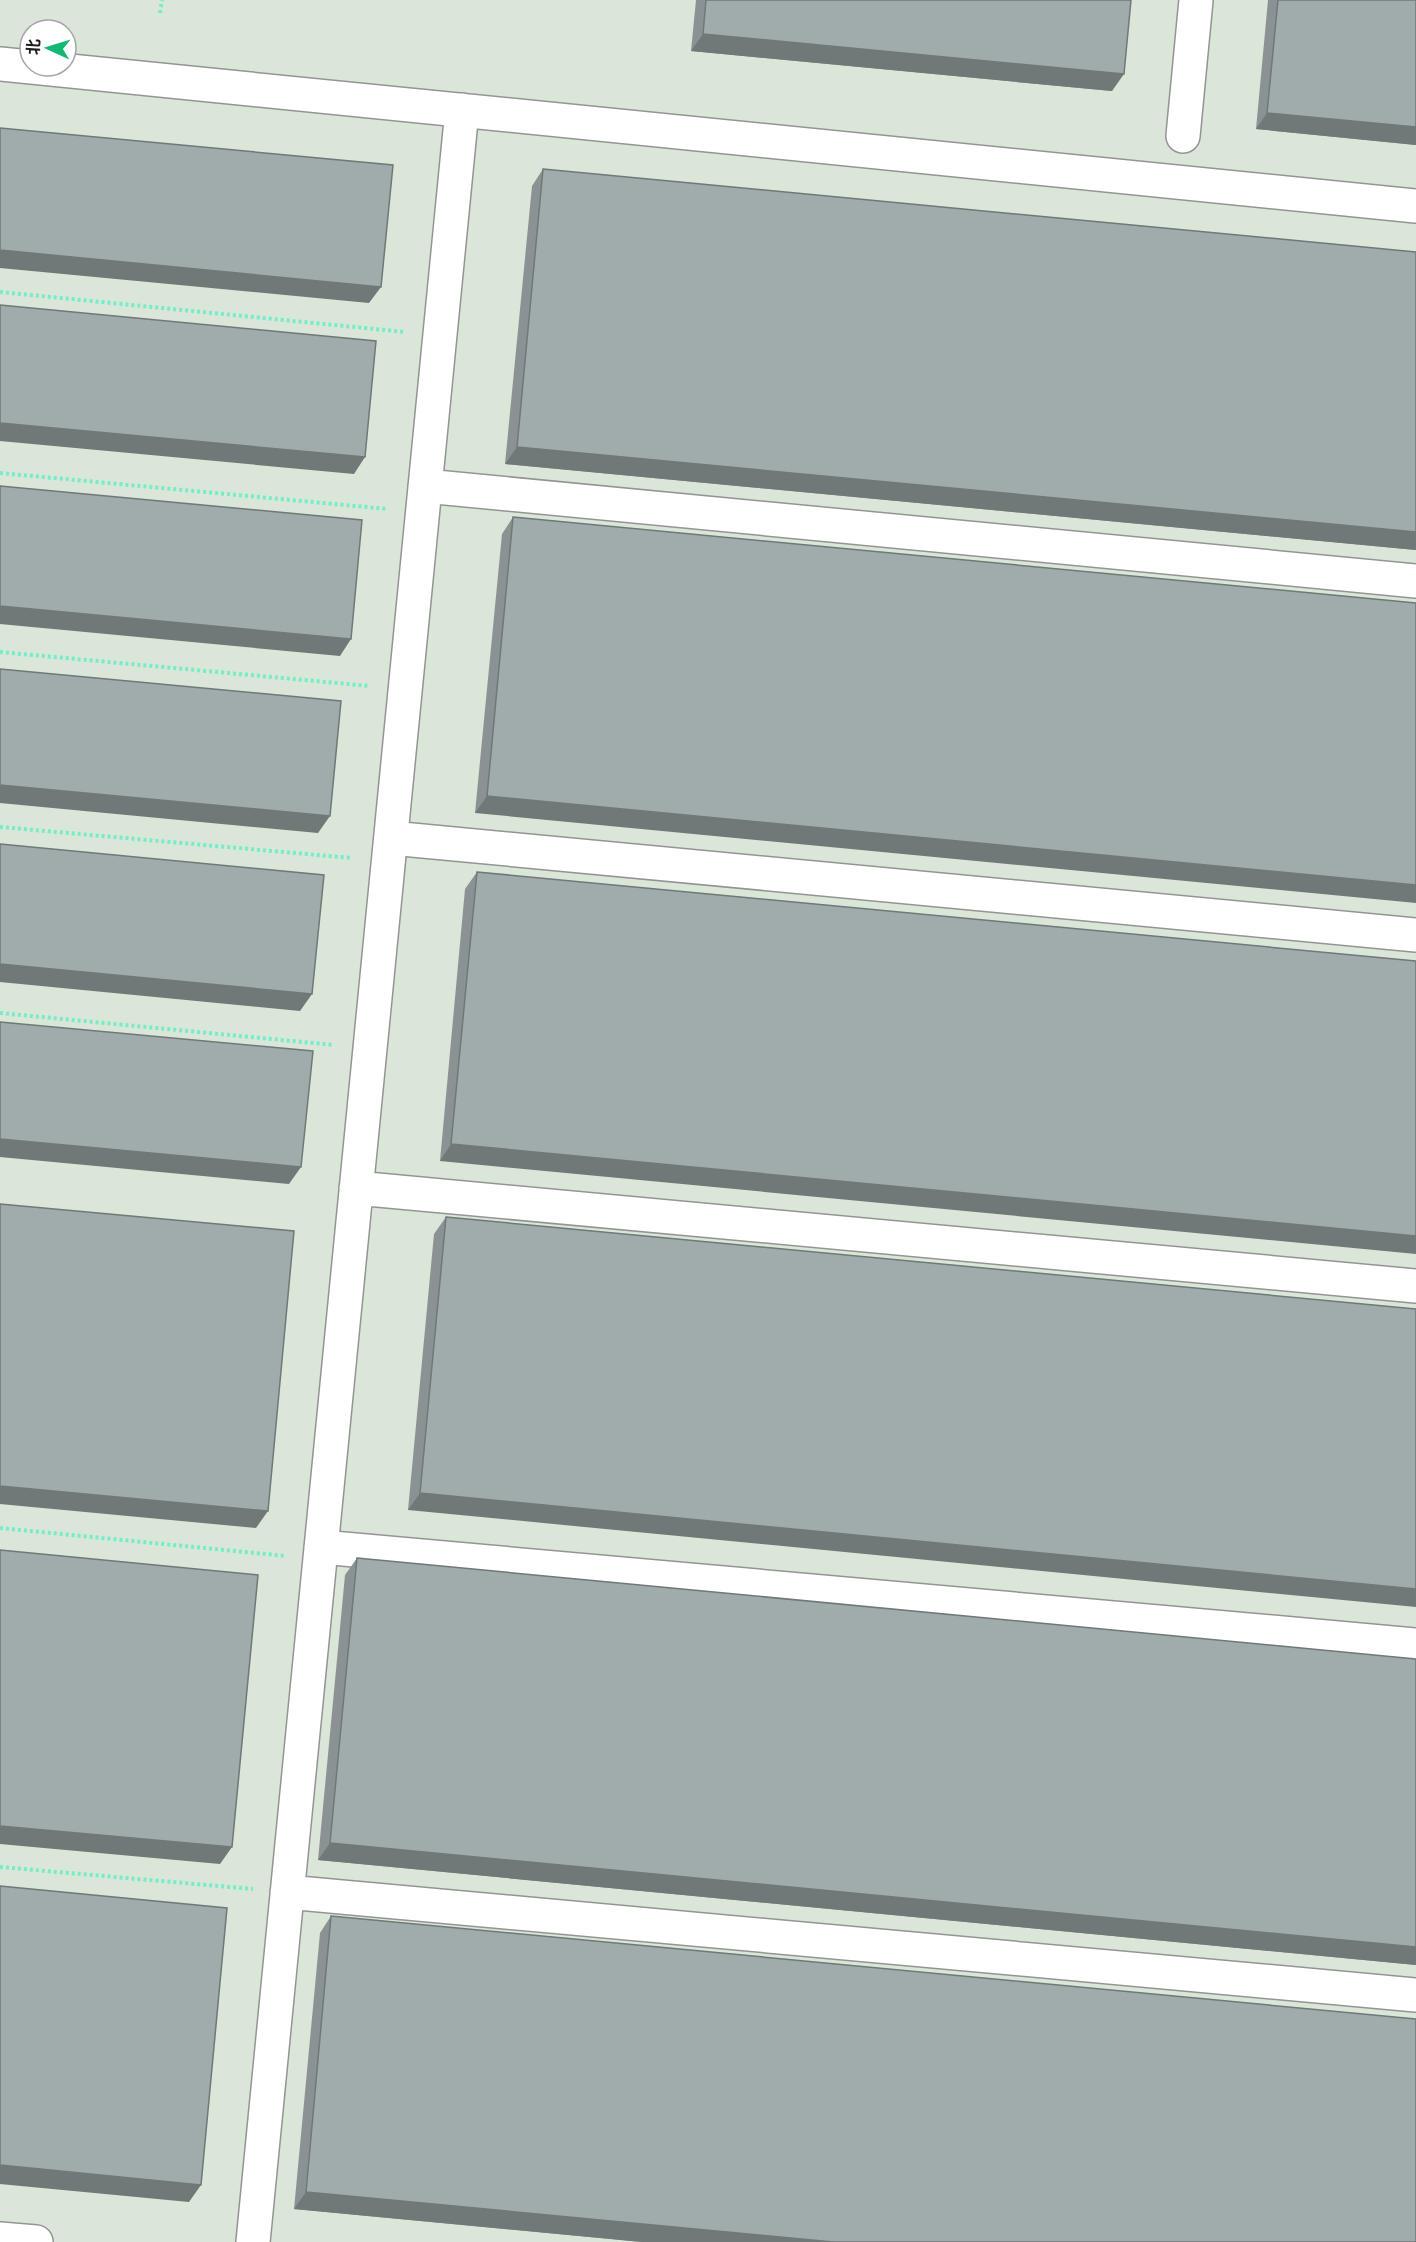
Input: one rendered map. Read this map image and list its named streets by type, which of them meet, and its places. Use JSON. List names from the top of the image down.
{
  "north": "left"
}
